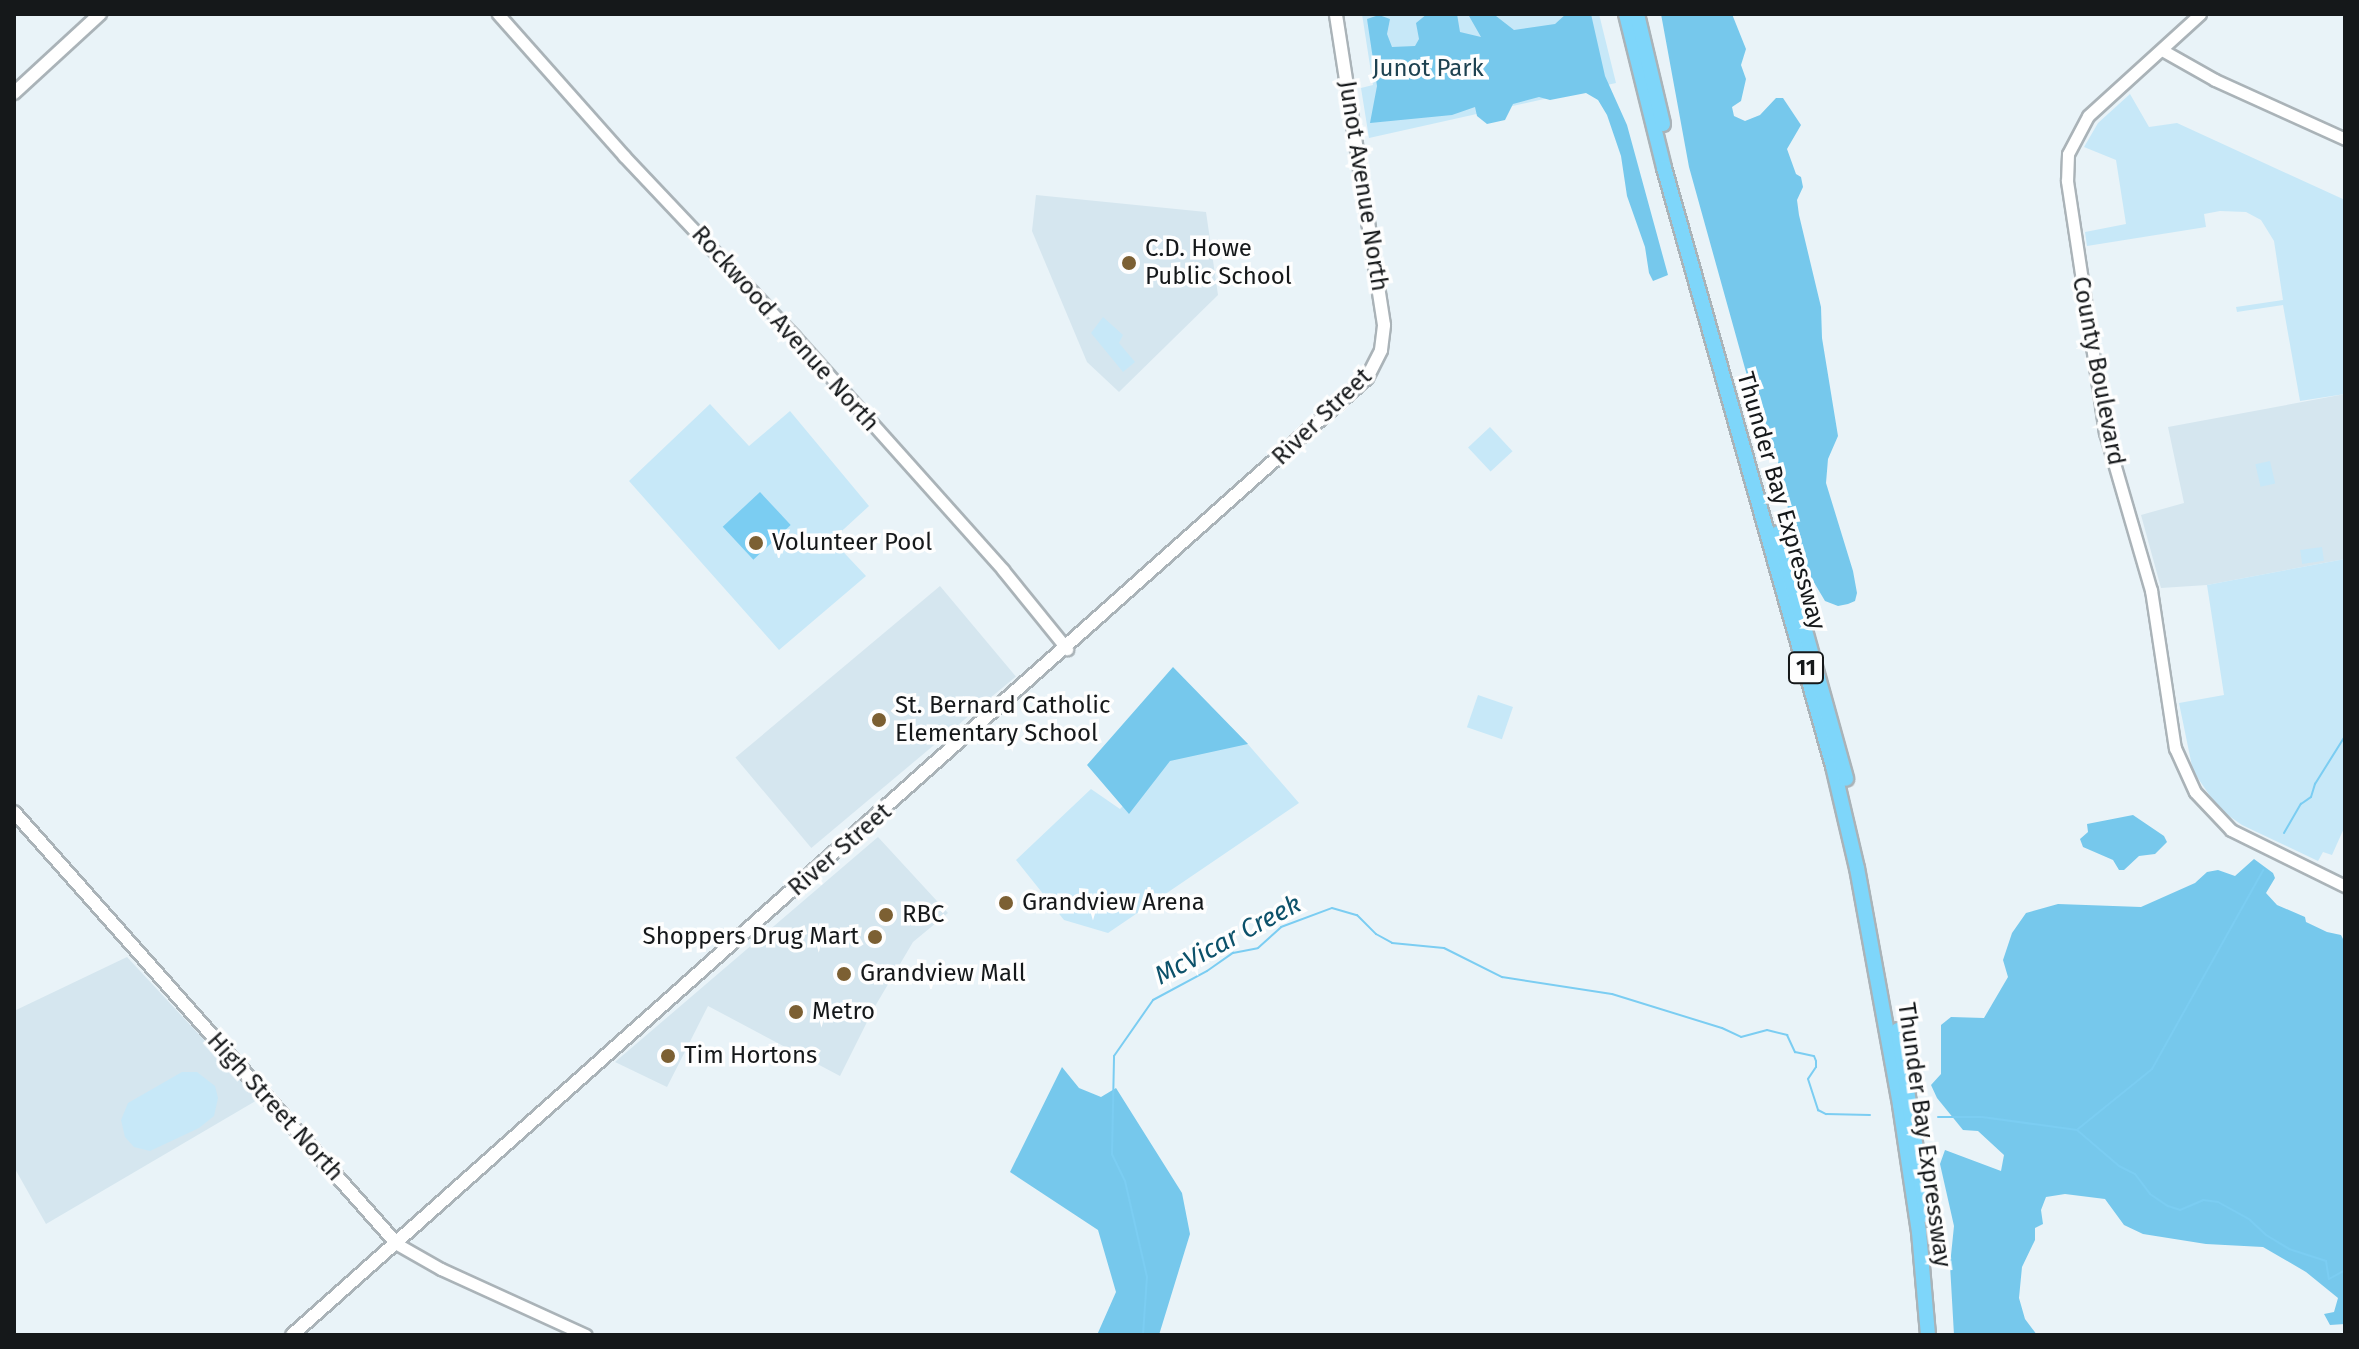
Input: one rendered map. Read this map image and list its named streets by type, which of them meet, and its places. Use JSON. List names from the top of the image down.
{
  "streets": {
    "highway": ["Thunder Bay Expressway", "11"],
    "main road": ["Junot Avenue North", "River Street", "High Street North"],
    "street": ["Rockwood Avenue North", "County Boulevard"]
  },
  "crossings": [
    ["Junot Avenue North", "River Street"],
    ["Rockwood Avenue North", "River Street"],
    ["River Street", "High Street North"]
  ],
  "water": ["McVicar Creek"],
  "parks": ["Junot Park"],
  "places": [
    "C.D. Howe Public School",
    "Volunteer Pool",
    "St. Bernard Catholic Elementary School",
    "Grandview Arena",
    "RBC",
    "Shoppers Drug Mart",
    "Grandview Mall",
    "Metro",
    "Tim Hortons"
  ]
}
